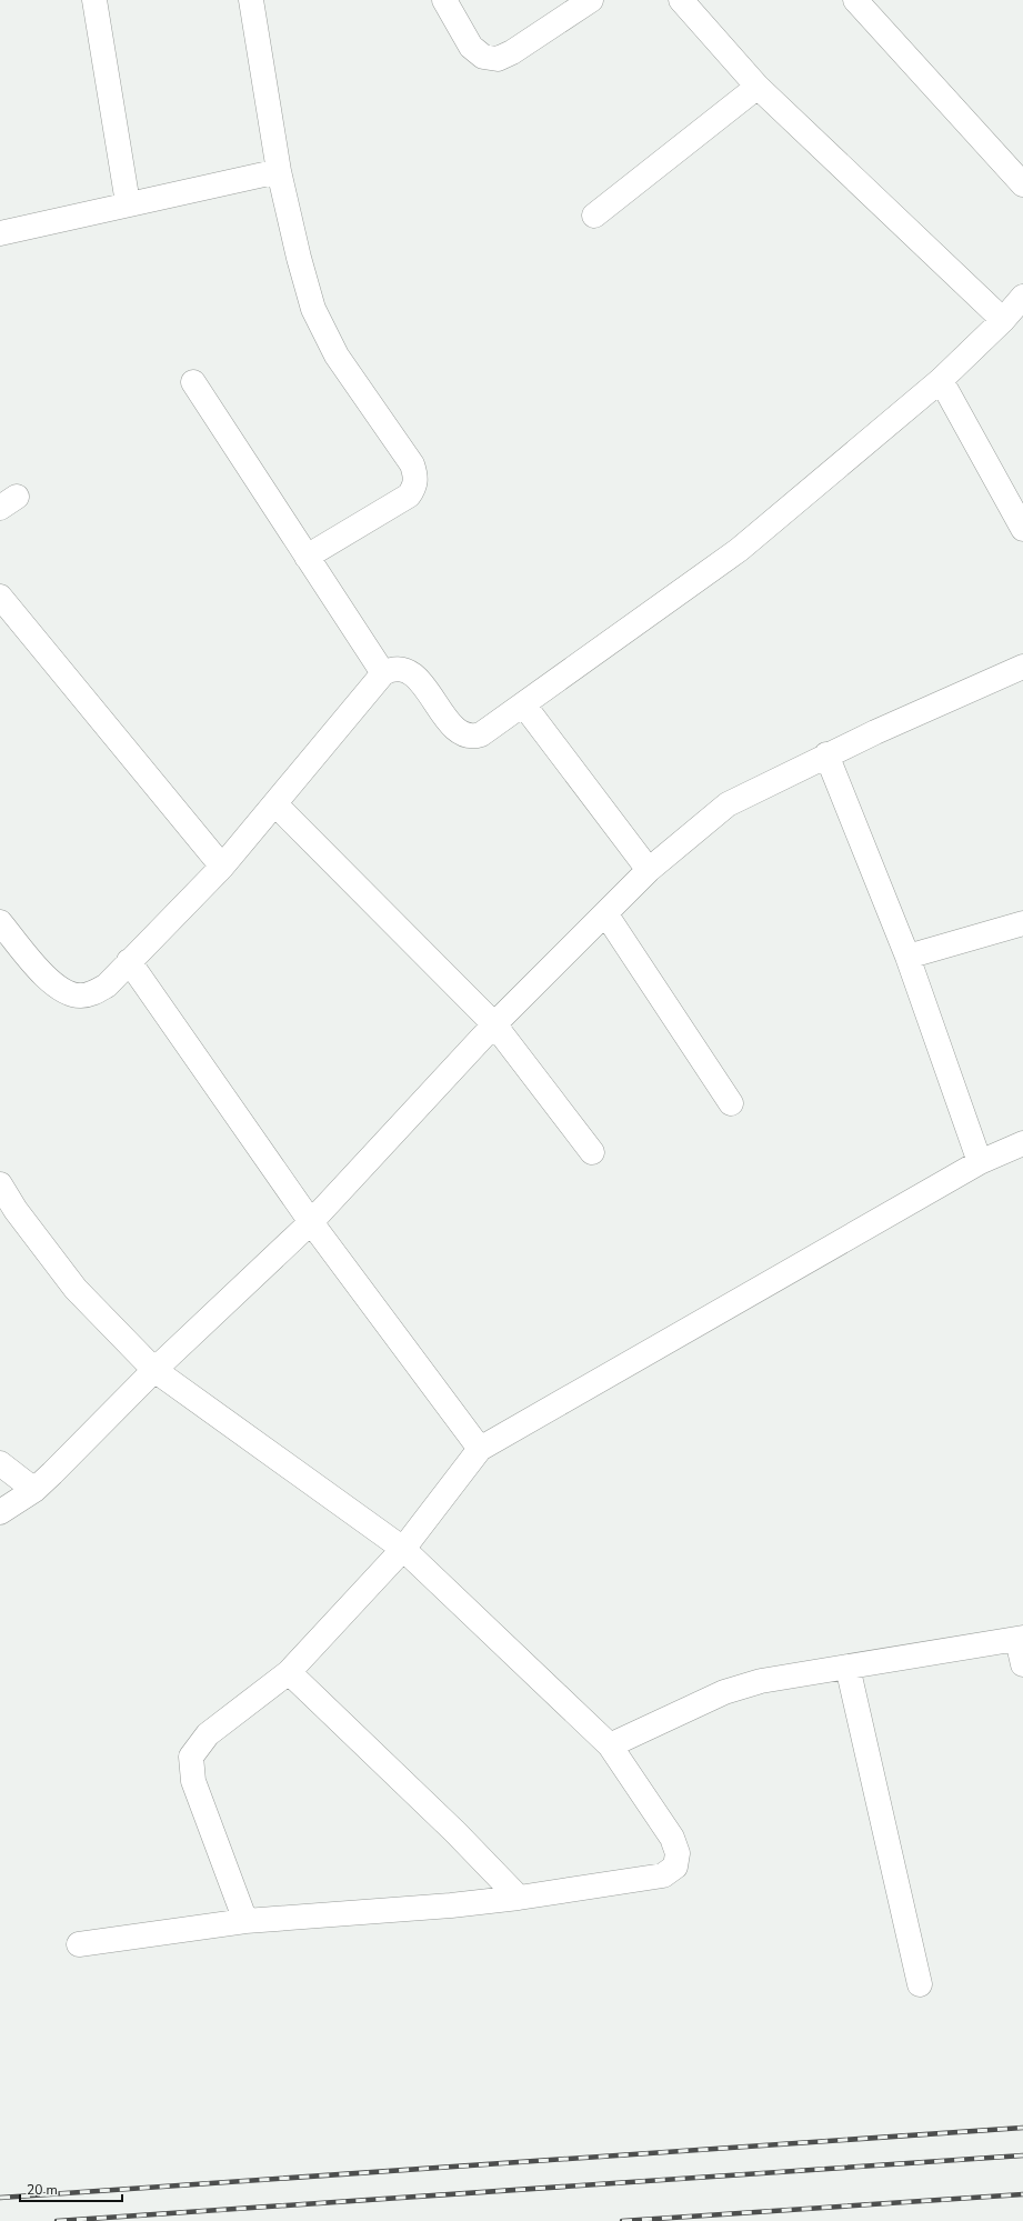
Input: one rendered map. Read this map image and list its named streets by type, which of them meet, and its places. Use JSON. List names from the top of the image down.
{
  "scale_bar": "20 m"
}
